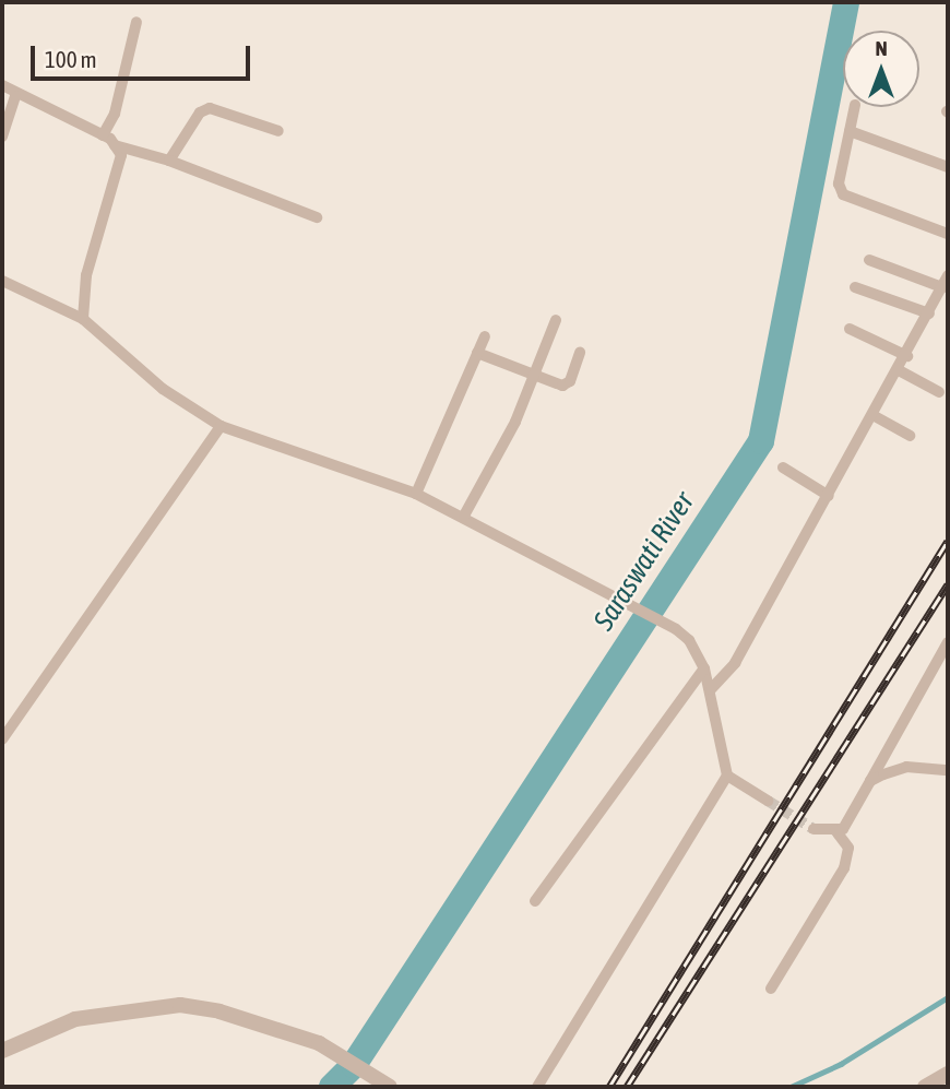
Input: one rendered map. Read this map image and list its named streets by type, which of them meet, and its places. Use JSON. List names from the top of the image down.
{
  "water": ["Saraswati River"],
  "scale_bar": "100 m",
  "north": "top"
}
